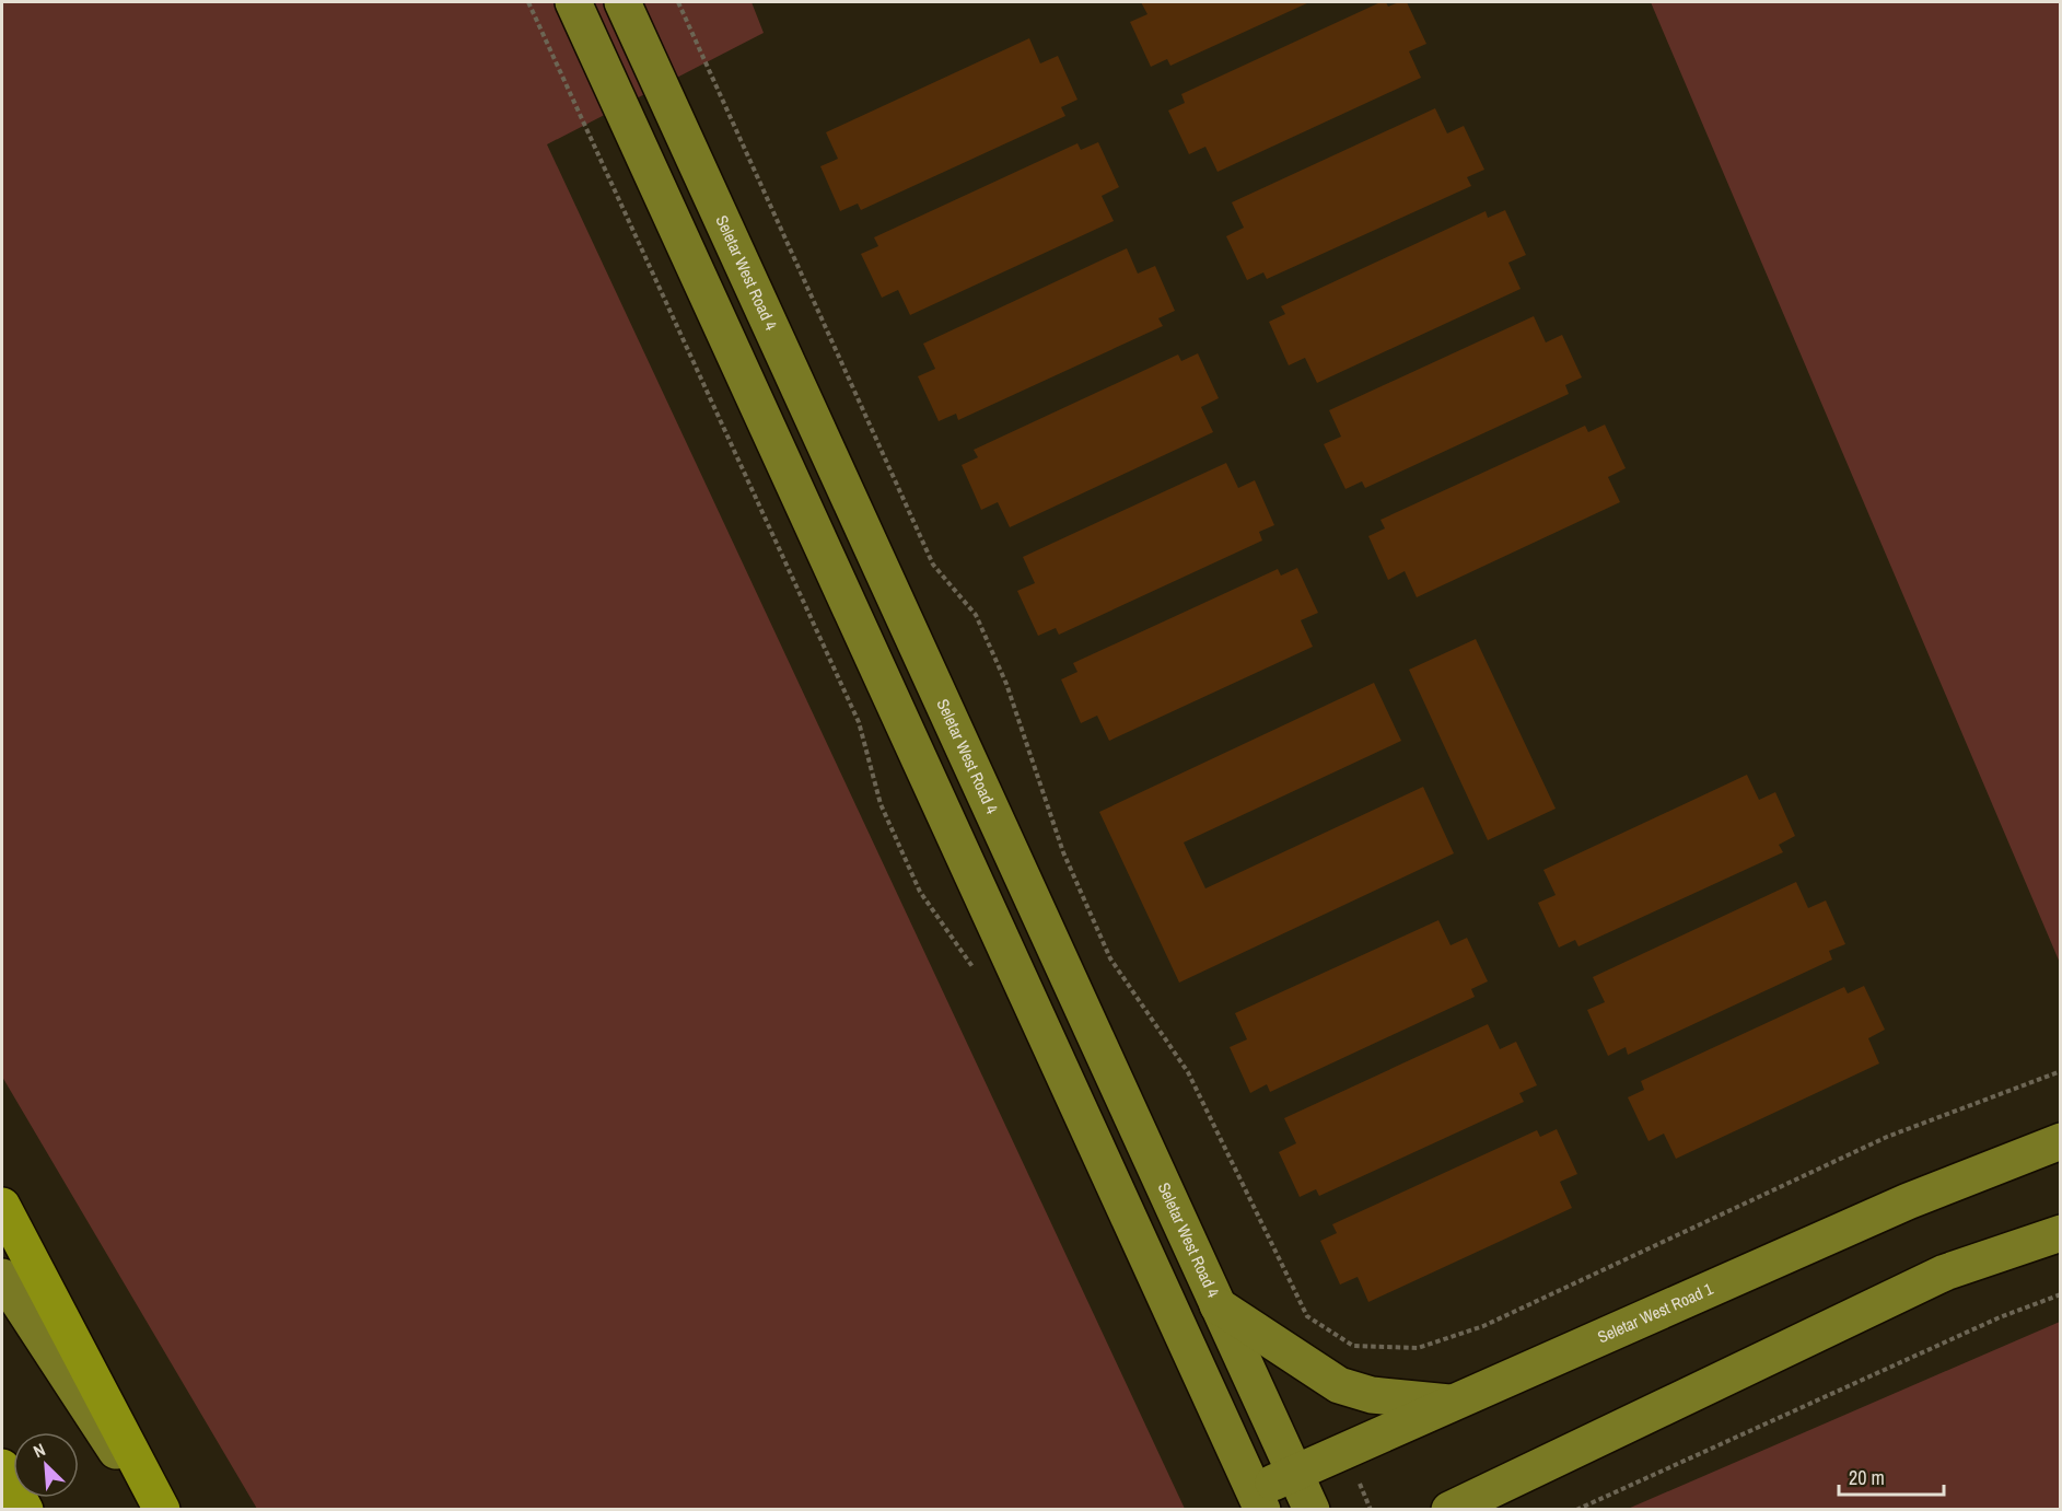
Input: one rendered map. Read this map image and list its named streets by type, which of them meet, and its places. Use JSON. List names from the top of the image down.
{
  "streets": {
    "main road": ["Seletar West Road 4", "Seletar West Road 1"]
  },
  "crossings": [
    ["Seletar West Road 4", "Seletar West Road 1"]
  ],
  "scale_bar": "20 m",
  "north": "top left"
}
